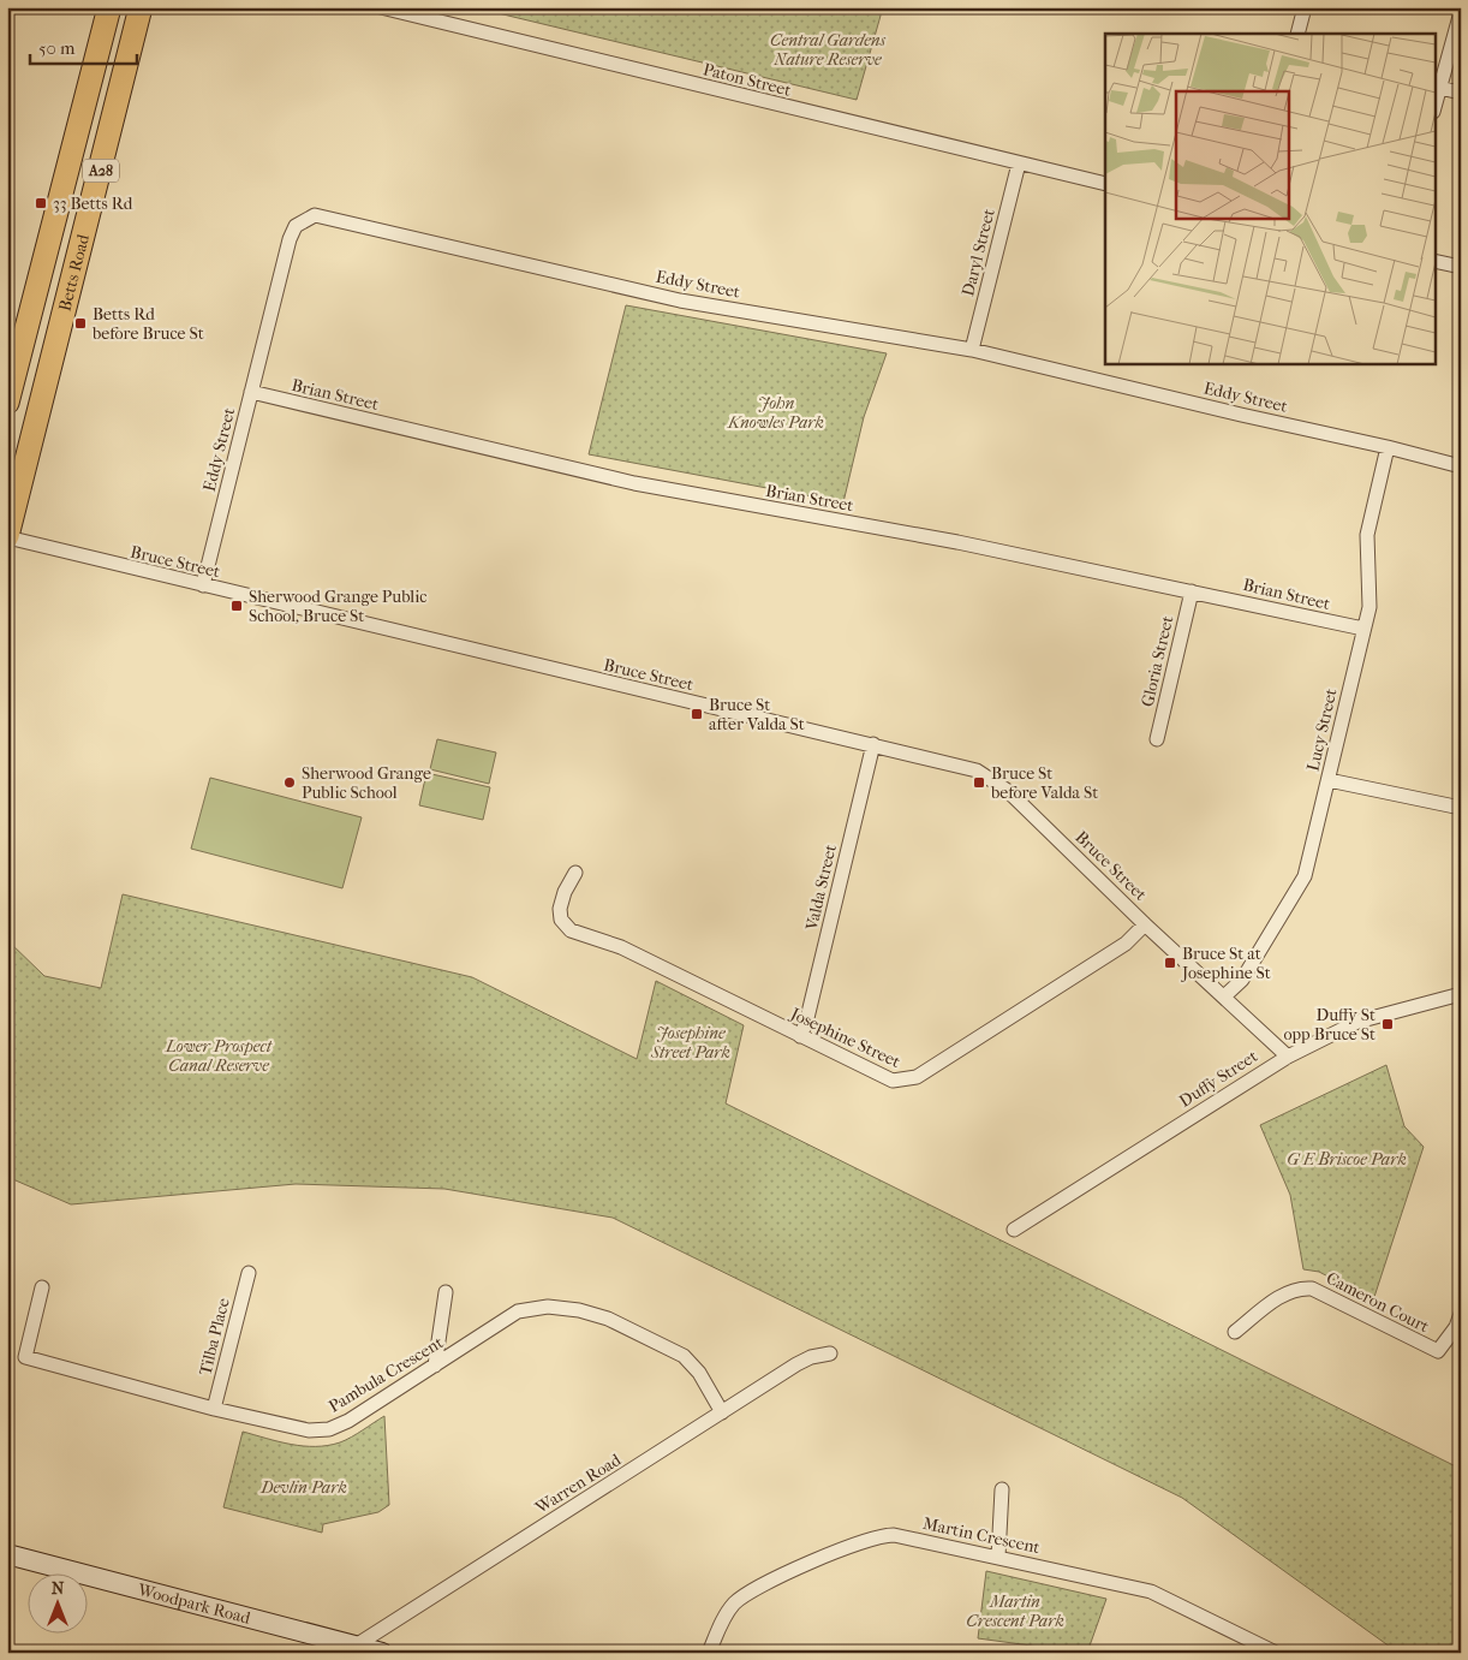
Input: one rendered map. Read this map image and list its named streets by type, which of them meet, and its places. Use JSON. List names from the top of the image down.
{
  "streets": {
    "highway": ["A28", "Betts Road"],
    "main road": ["Woodpark Road"],
    "street": [
      "Paton Street",
      "Daryl Street",
      "Eddy Street",
      "Brian Street",
      "Bruce Street",
      "Gloria Street",
      "Lucy Street",
      "Valda Street",
      "Josephine Street",
      "Duffy Street",
      "Cameron Court",
      "Tilba Place",
      "Pambula Crescent",
      "Warren Road",
      "Martin Crescent"
    ]
  },
  "crossings": [
    ["Paton Street", "Daryl Street"],
    ["Daryl Street", "Eddy Street"],
    ["Betts Road", "Bruce Street"],
    ["Eddy Street", "Brian Street"],
    ["Eddy Street", "Bruce Street"],
    ["Eddy Street", "Lucy Street"],
    ["Brian Street", "Gloria Street"],
    ["Brian Street", "Lucy Street"],
    ["Bruce Street", "Lucy Street"],
    ["Bruce Street", "Valda Street"],
    ["Bruce Street", "Josephine Street"],
    ["Bruce Street", "Duffy Street"],
    ["Valda Street", "Josephine Street"],
    ["Tilba Place", "Pambula Crescent"],
    ["Pambula Crescent", "Warren Road"],
    ["Warren Road", "Woodpark Road"]
  ],
  "parks": [
    "Central Gardens Nature Reserve",
    "John Knowles Park",
    "Josephine Street Park",
    "Lower Prospect Canal Reserve",
    "G E Briscoe Park",
    "Devlin Park",
    "Martin Crescent Park"
  ],
  "places": {
    "transit": [
      "33 Betts Rd",
      "Betts Rd before Bruce St",
      "Sherwood Grange Public School, Bruce St",
      "Bruce St after Valda St",
      "Bruce St before Valda St",
      "Bruce St at Josephine St",
      "Duffy St opp Bruce St"
    ],
    "other": ["Sherwood Grange Public School"]
  },
  "scale_bar": "50 m",
  "north": "top"
}
